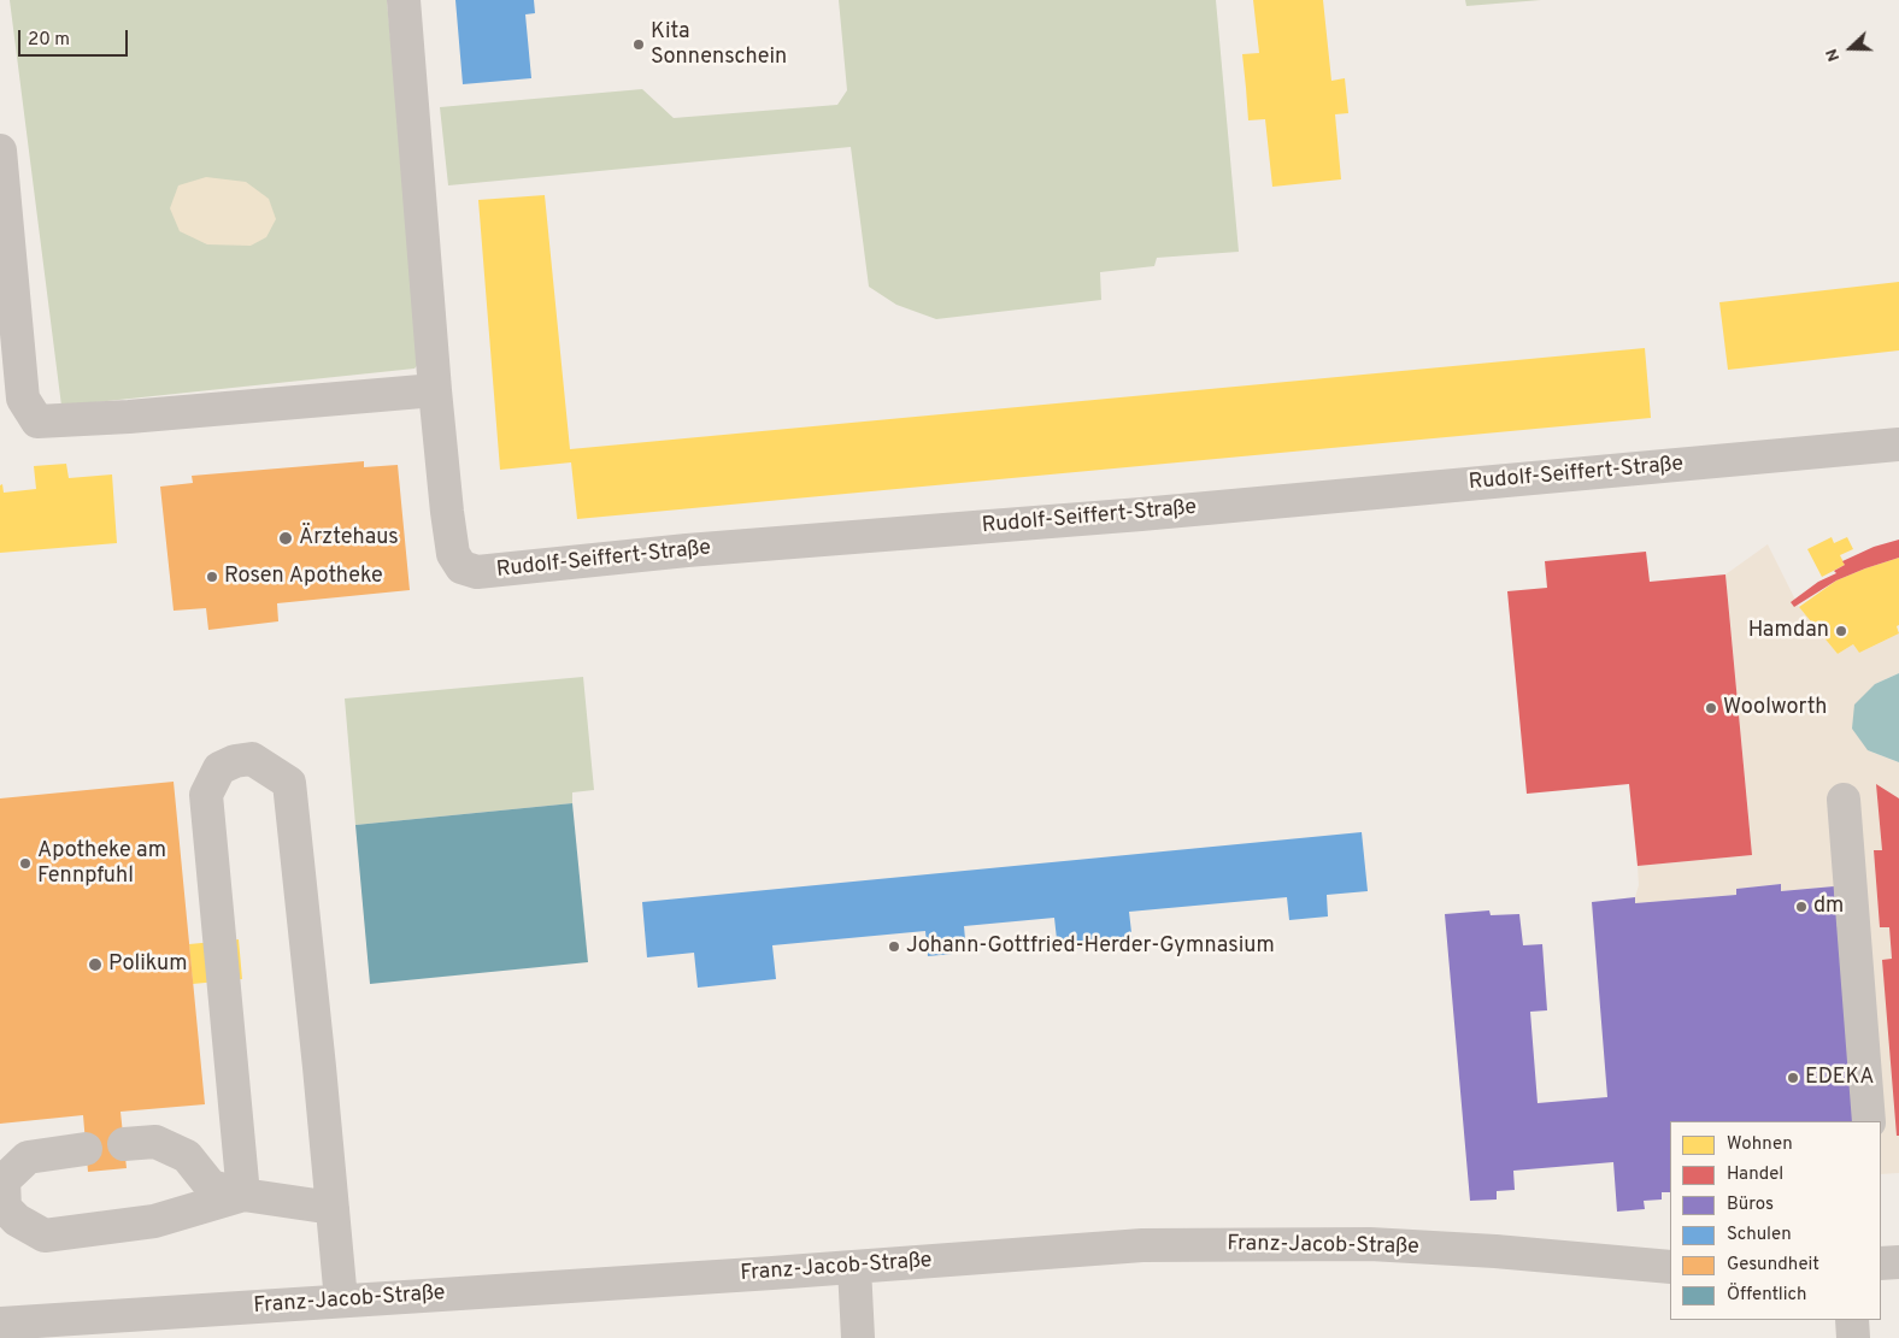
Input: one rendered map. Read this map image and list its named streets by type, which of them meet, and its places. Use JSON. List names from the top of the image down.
{
  "streets": {
    "street": ["Rudolf-Seiffert-Straße", "Franz-Jacob-Straße"]
  },
  "places": [
    "Kita Sonnenschein",
    "Ärztehaus",
    "Rosen Apotheke",
    "Hamdan",
    "Woolworth",
    "Apotheke am Fennpfuhl",
    "dm",
    "Johann-Gottfried-Herder-Gymnasium",
    "Polikum",
    "EDEKA"
  ],
  "legend": [
    "Wohnen",
    "Handel",
    "Büros",
    "Schulen",
    "Gesundheit",
    "Öffentlich"
  ],
  "scale_bar": "20 m",
  "north": "left"
}
